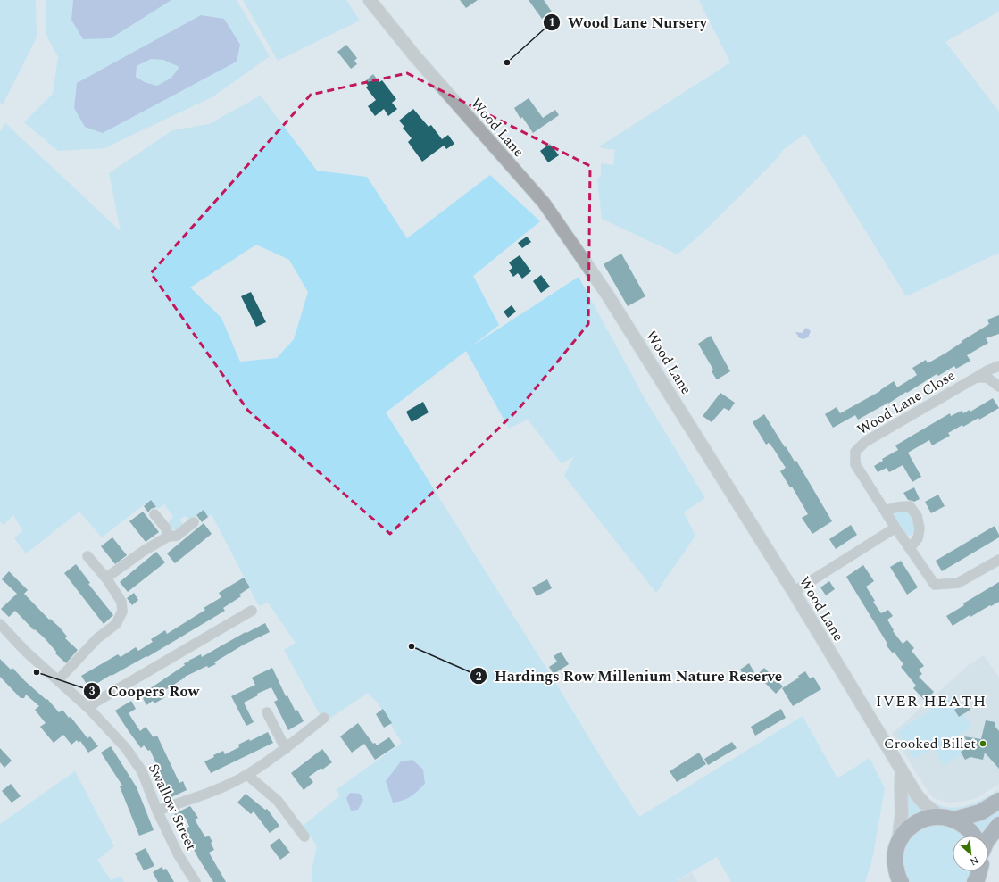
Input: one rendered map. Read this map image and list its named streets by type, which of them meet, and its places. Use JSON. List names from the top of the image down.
{
  "streets": {
    "street": ["Wood Lane", "Wood Lane Close", "Swallow Street"]
  },
  "districts": ["IVER HEATH"],
  "places": [
    "Wood Lane Nursery",
    "Hardings Row Millenium Nature Reserve",
    "Coopers Row",
    "Crooked Billet"
  ],
  "north": "bottom right"
}
